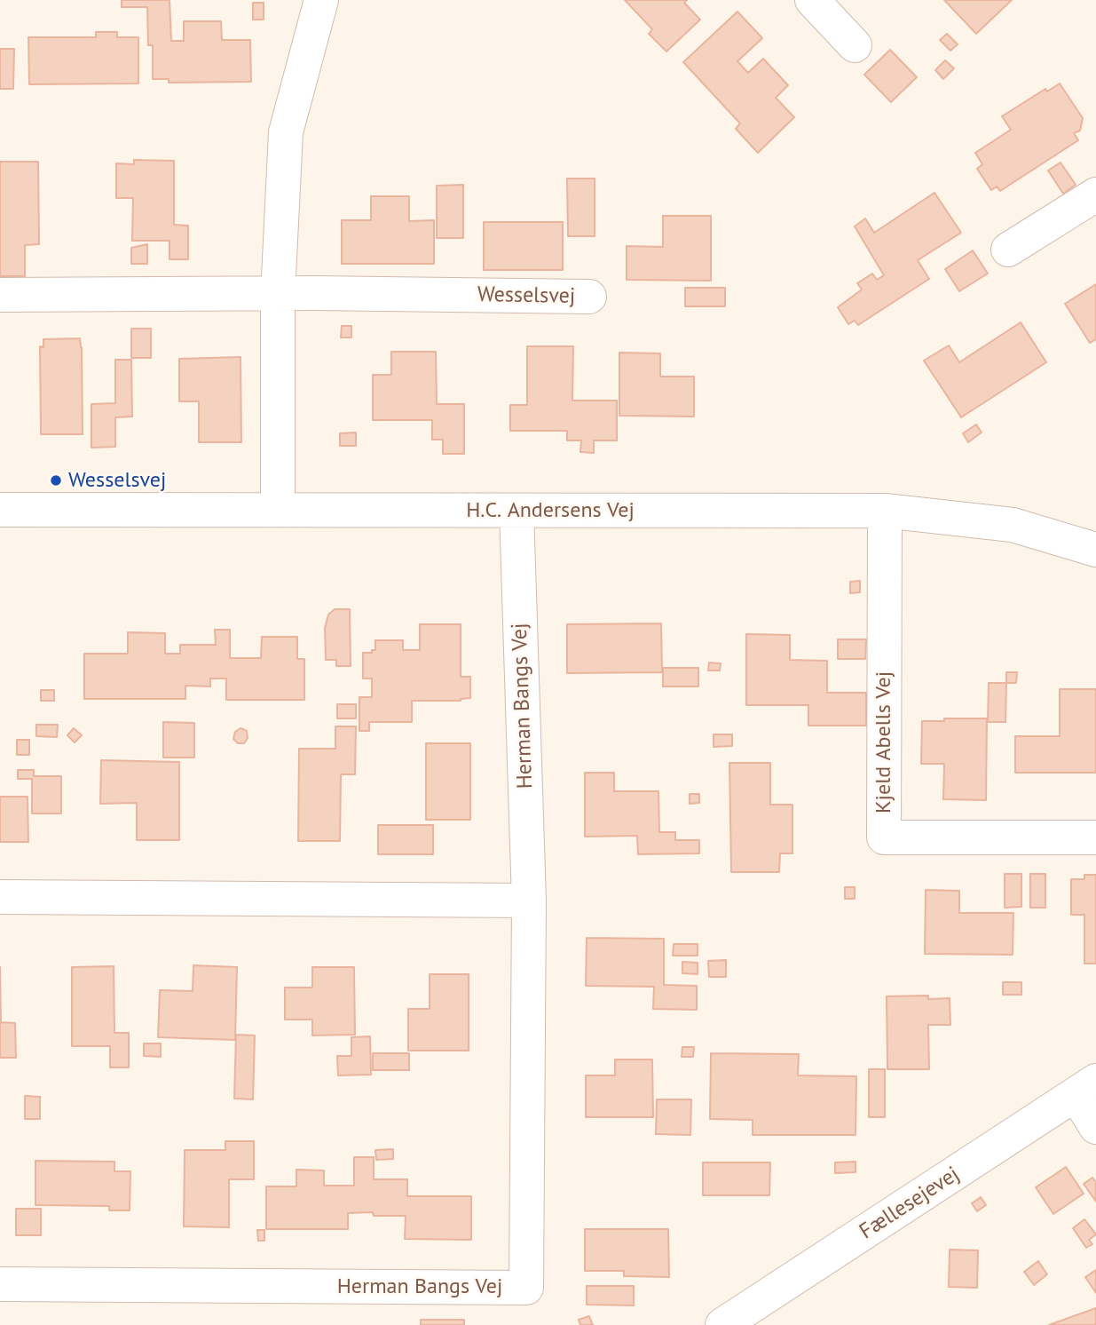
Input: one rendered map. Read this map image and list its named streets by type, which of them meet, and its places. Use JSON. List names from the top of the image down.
{
  "streets": {
    "street": [
      "Wesselsvej",
      "H.C. Andersens Vej",
      "Herman Bangs Vej",
      "Kjeld Abells Vej",
      "Fællesejevej"
    ]
  },
  "crossings": [
    ["H.C. Andersens Vej", "Herman Bangs Vej"],
    ["H.C. Andersens Vej", "Kjeld Abells Vej"]
  ],
  "places": ["Wesselsvej"]
}
